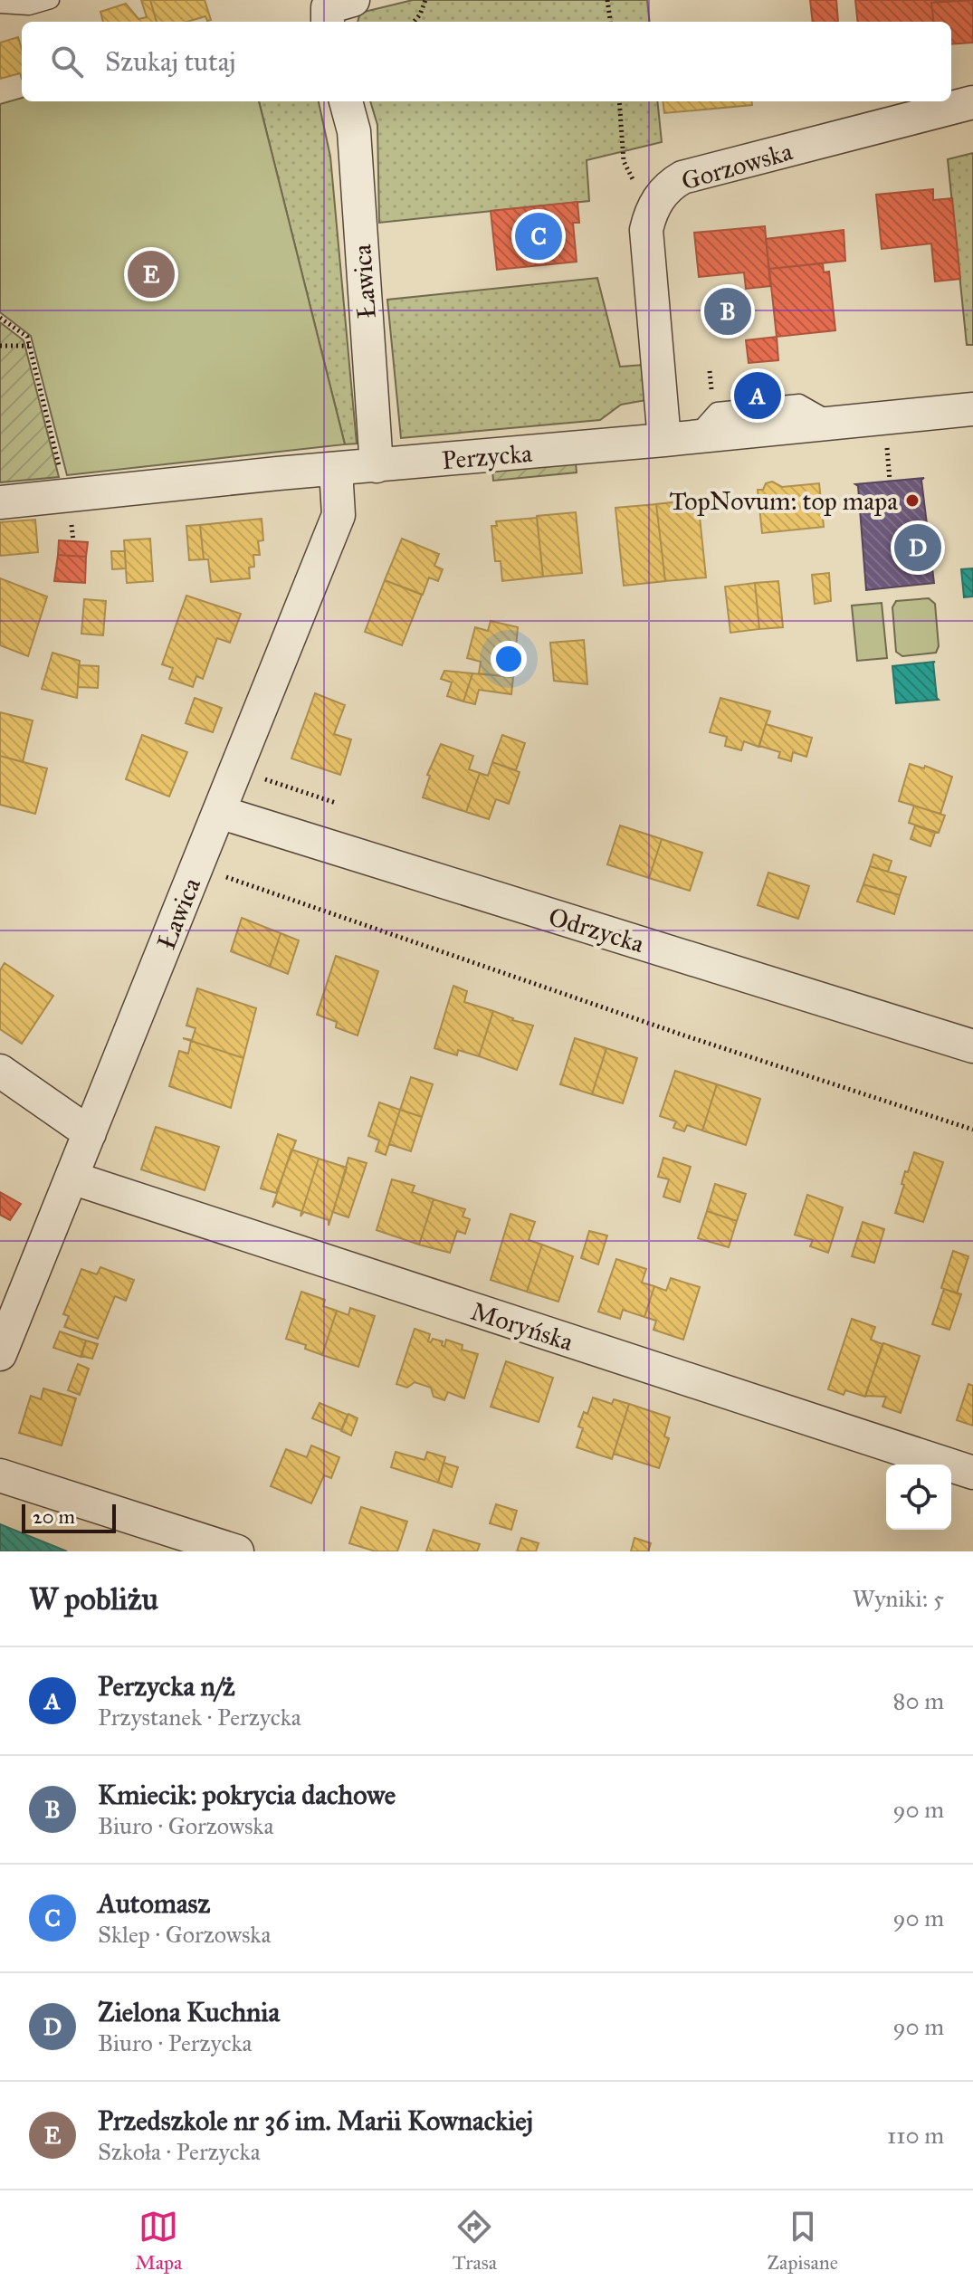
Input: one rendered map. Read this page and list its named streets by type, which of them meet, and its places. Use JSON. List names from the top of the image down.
{
  "streets": {
    "street": [
      "Gorzowska",
      "Ławica",
      "Perzycka",
      "Odrzycka",
      "Moryńska"
    ]
  },
  "crossings": [
    ["Ławica", "Perzycka"],
    ["Ławica", "Odrzycka"],
    ["Ławica", "Moryńska"]
  ],
  "places": ["TopNovum: top mapa"],
  "scale_bar": "20 m",
  "page": {
    "search": "Szukaj tutaj",
    "pins": [
      "C",
      "E",
      "B",
      "A",
      "D"
    ],
    "scale": "20 m",
    "heading": ["W pobliżu", "Wyniki: 5"],
    "list": [
      {
        "mark": "A",
        "name": "Perzycka n/ż",
        "note": "Przystanek · Perzycka",
        "value": "80 m"
      },
      {
        "mark": "B",
        "name": "Kmiecik: pokrycia dachowe",
        "note": "Biuro · Gorzowska",
        "value": "90 m"
      },
      {
        "mark": "C",
        "name": "Automasz",
        "note": "Sklep · Gorzowska",
        "value": "90 m"
      },
      {
        "mark": "D",
        "name": "Zielona Kuchnia",
        "note": "Biuro · Perzycka",
        "value": "90 m"
      },
      {
        "mark": "E",
        "name": "Przedszkole nr 36 im. Marii Kownackiej",
        "note": "Szkoła · Perzycka",
        "value": "110 m"
      }
    ],
    "nav": ["Mapa", "Trasa", "Zapisane"]
  }
}
